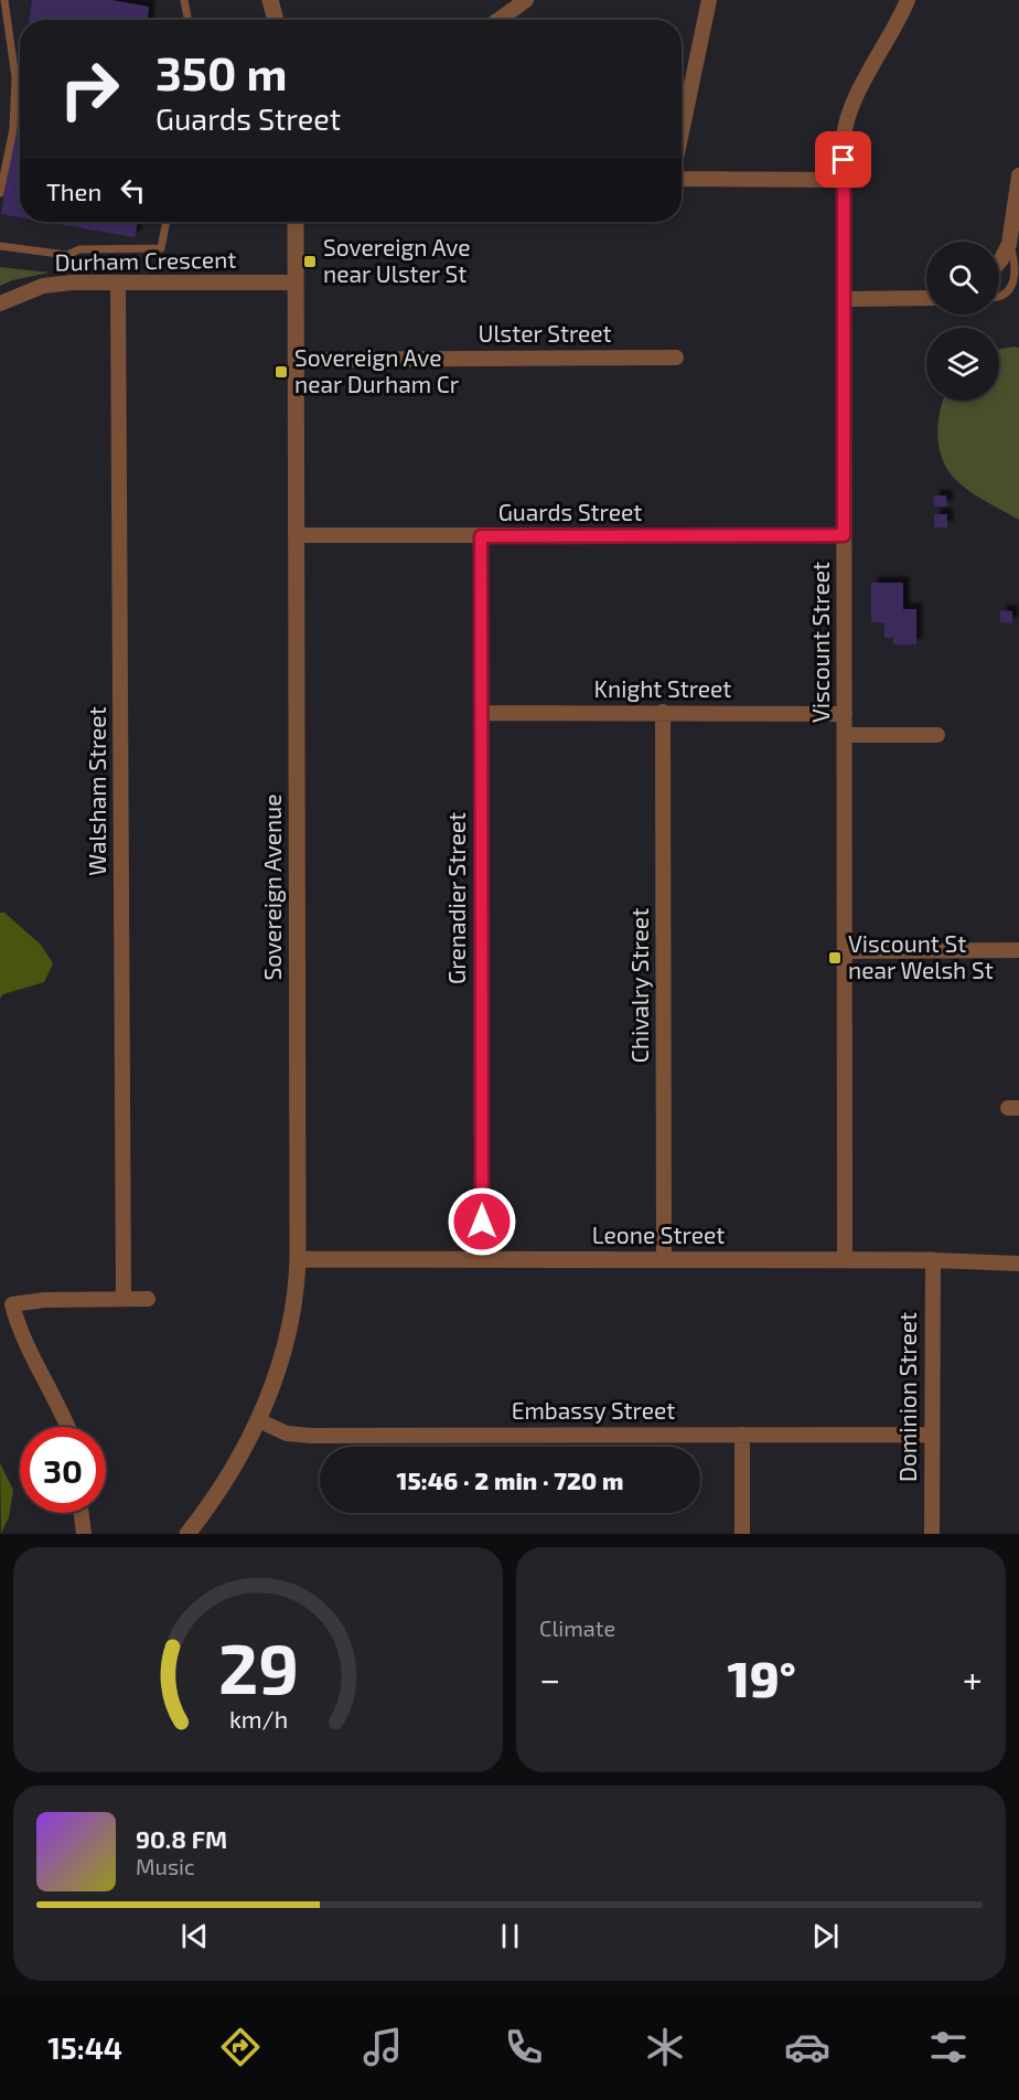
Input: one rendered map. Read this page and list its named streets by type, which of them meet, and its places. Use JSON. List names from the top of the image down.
{
  "streets": {
    "street": [
      "Durham Crescent",
      "Ulster Street",
      "Guards Street",
      "Viscount Street",
      "Knight Street",
      "Walsham Street",
      "Sovereign Avenue",
      "Grenadier Street",
      "Chivalry Street",
      "Leone Street",
      "Dominion Street",
      "Embassy Street"
    ]
  },
  "crossings": [
    ["Durham Crescent", "Walsham Street"],
    ["Durham Crescent", "Sovereign Avenue"],
    ["Ulster Street", "Sovereign Avenue"],
    ["Guards Street", "Viscount Street"],
    ["Guards Street", "Sovereign Avenue"],
    ["Guards Street", "Grenadier Street"],
    ["Viscount Street", "Knight Street"],
    ["Viscount Street", "Leone Street"],
    ["Knight Street", "Grenadier Street"],
    ["Knight Street", "Chivalry Street"],
    ["Sovereign Avenue", "Leone Street"],
    ["Sovereign Avenue", "Embassy Street"],
    ["Grenadier Street", "Leone Street"],
    ["Chivalry Street", "Leone Street"],
    ["Leone Street", "Dominion Street"],
    ["Dominion Street", "Embassy Street"]
  ],
  "places": {
    "transit": ["Sovereign Ave near Ulster St", "Sovereign Ave near Durham Cr", "Viscount St near Welsh St"]
  },
  "page": {
    "turn": ["350 m", "Guards Street"],
    "then": "Then",
    "limit": "30",
    "trip": "15:46 · 2 min · 720 m",
    "tile": "Climate",
    "heat": ["−", "19°", "+"],
    "song": ["90.8 FM", "Music"],
    "tabs": "15:44",
    "gauge": ["29", "km/h"]
  }
}
